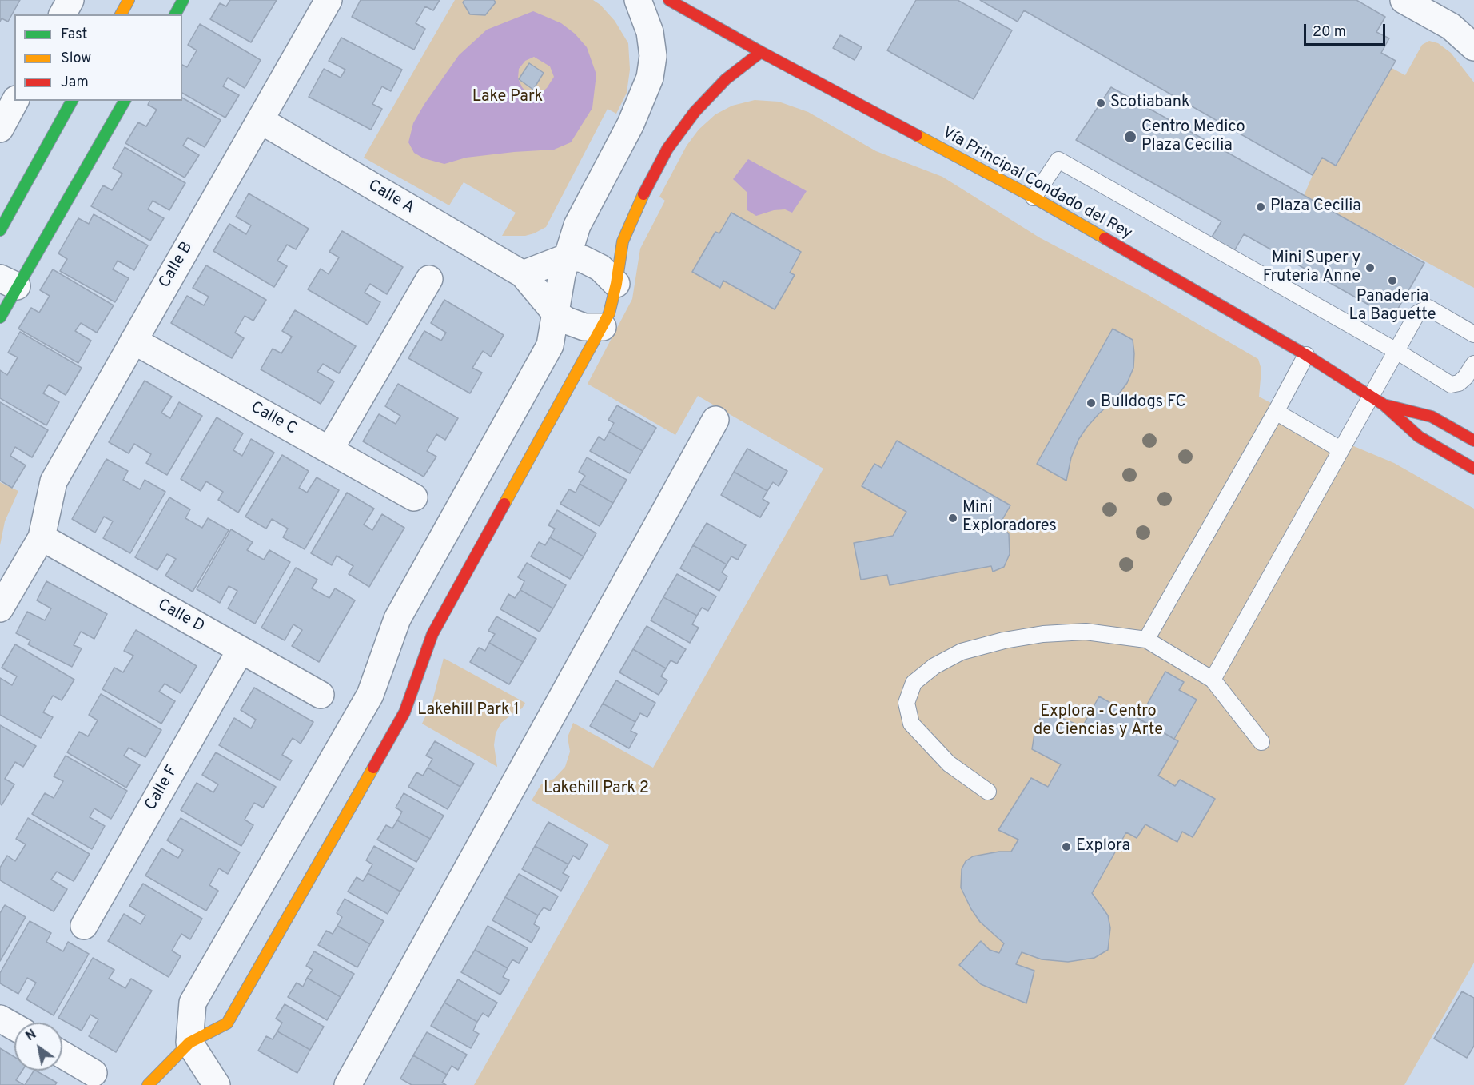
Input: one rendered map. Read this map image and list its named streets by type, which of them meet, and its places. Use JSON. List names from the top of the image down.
{
  "streets": {
    "street": [
      "Vía Principal Condado del Rey",
      "Calle A",
      "Calle B",
      "Calle C",
      "Calle D",
      "Calle F"
    ]
  },
  "crossings": [
    ["Calle A", "Calle B"],
    ["Calle B", "Calle C"],
    ["Calle B", "Calle D"],
    ["Calle D", "Calle F"]
  ],
  "parks": [
    "Lake Park",
    "Lakehill Park 1",
    "Explora - Centro de Ciencias y Arte",
    "Lakehill Park 2"
  ],
  "places": [
    "Scotiabank",
    "Centro Medico Plaza Cecilia",
    "Plaza Cecilia",
    "Mini Super y Fruteria Anne",
    "Panaderia La Baguette",
    "Bulldogs FC",
    "Mini Exploradores",
    "Explora"
  ],
  "legend": ["Fast", "Slow", "Jam"],
  "scale_bar": "20 m",
  "north": "top left"
}
